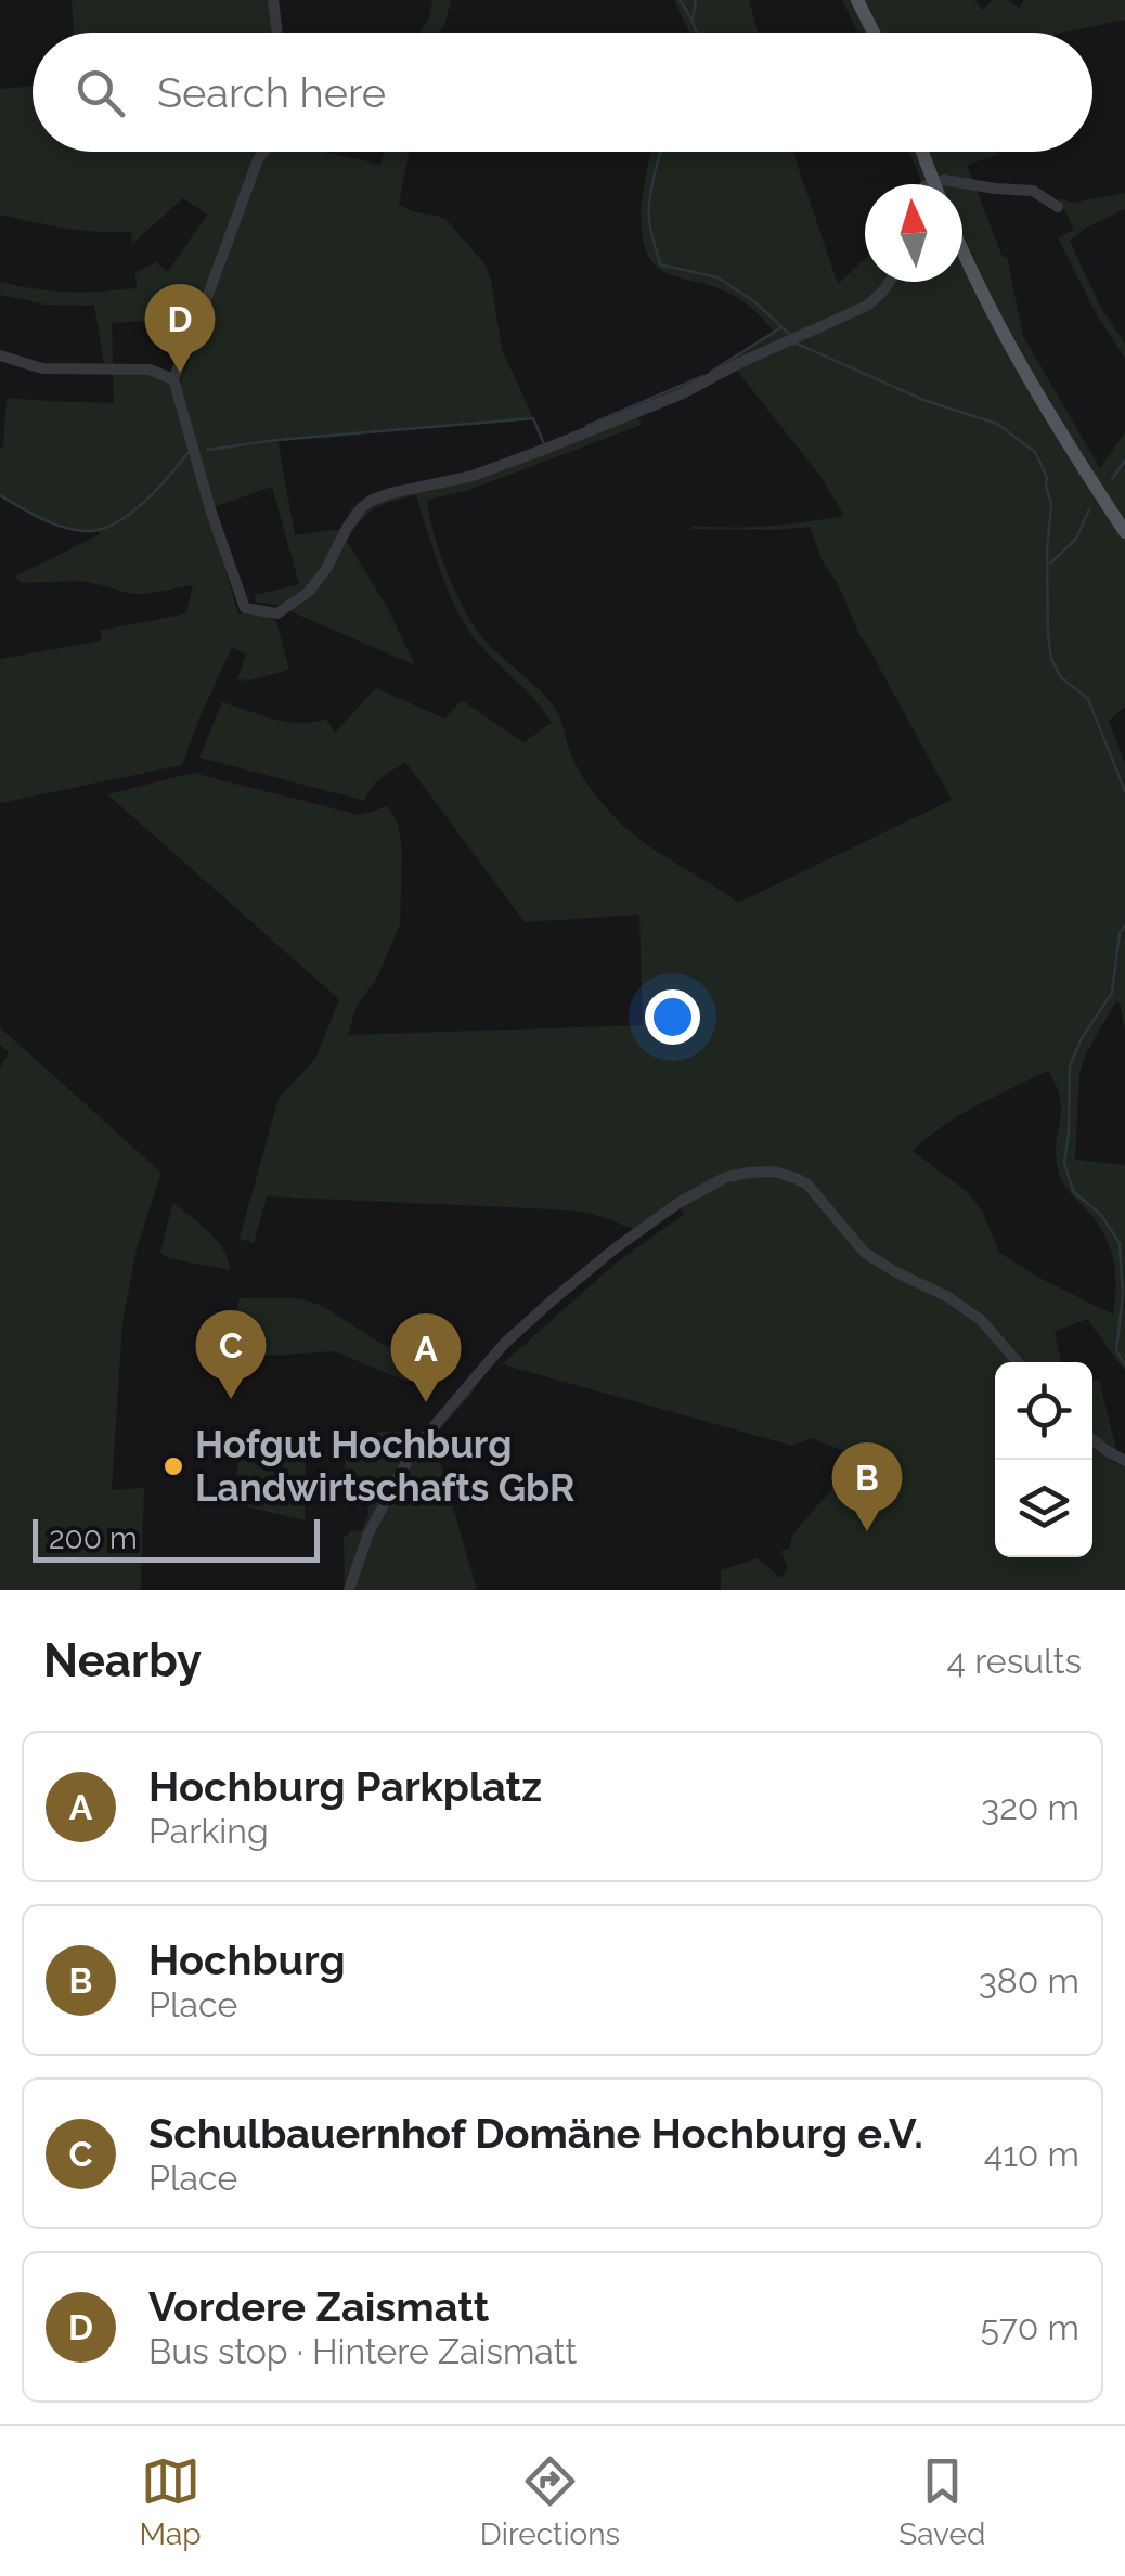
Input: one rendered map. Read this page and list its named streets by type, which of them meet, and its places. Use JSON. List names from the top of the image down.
{
  "places": ["Hofgut Hochburg Landwirtschafts GbR"],
  "scale_bar": "200 m",
  "north": "top",
  "page": {
    "search": "Search here",
    "pins": [
      "D",
      "C",
      "A",
      "B"
    ],
    "scale": "200 m",
    "heading": ["Nearby", "4 results"],
    "list": [
      {
        "mark": "A",
        "name": "Hochburg Parkplatz",
        "note": "Parking",
        "value": "320 m"
      },
      {
        "mark": "B",
        "name": "Hochburg",
        "note": "Place",
        "value": "380 m"
      },
      {
        "mark": "C",
        "name": "Schulbauernhof Domäne Hochburg e.V.",
        "note": "Place",
        "value": "410 m"
      },
      {
        "mark": "D",
        "name": "Vordere Zaismatt",
        "note": "Bus stop · Hintere Zaismatt",
        "value": "570 m"
      }
    ],
    "nav": ["Map", "Directions", "Saved"]
  }
}
